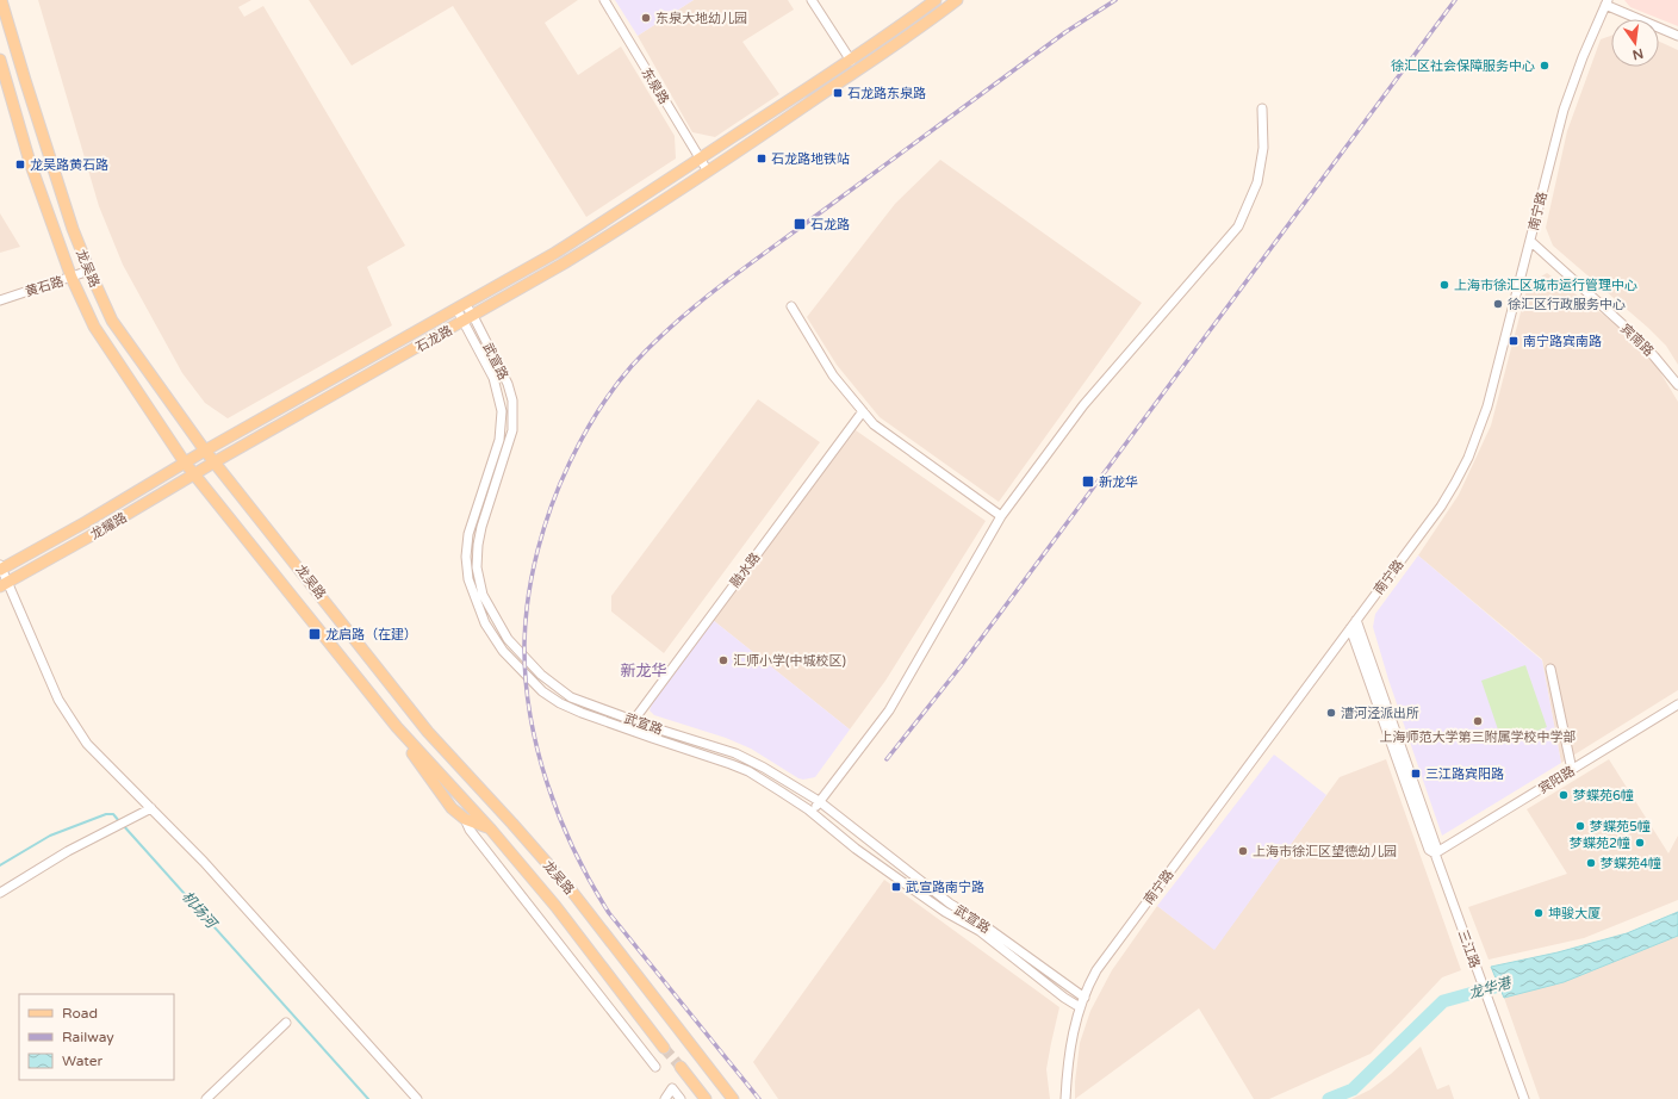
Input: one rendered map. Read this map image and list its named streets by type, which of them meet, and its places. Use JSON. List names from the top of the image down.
{
  "streets": {
    "main road": ["龙吴路", "石龙路", "龙耀路"],
    "street": [
      "东泉路",
      "南宁路",
      "黄石路",
      "宾南路",
      "武宣路",
      "融水路",
      "宾阳路",
      "三江路"
    ]
  },
  "crossings": [
    ["东泉路", "石龙路"],
    ["南宁路", "宾南路"],
    ["南宁路", "武宣路"],
    ["南宁路", "三江路"],
    ["龙吴路", "黄石路"],
    ["龙吴路", "石龙路"],
    ["龙吴路", "龙耀路"],
    ["石龙路", "武宣路"],
    ["石龙路", "龙耀路"],
    ["武宣路", "融水路"],
    ["宾阳路", "三江路"]
  ],
  "districts": ["新龙华"],
  "water": ["机场河", "龙华港"],
  "places": {
    "other": [
      "东泉大地幼儿园",
      "徐汇区社会保障服务中心",
      "上海市徐汇区城市运行管理中心",
      "徐汇区行政服务中心",
      "汇师小学(中城校区)",
      "漕河泾派出所",
      "上海师范大学第三附属学校中学部",
      "梦蝶苑6幢",
      "梦蝶苑5幢",
      "梦蝶苑2幢",
      "上海市徐汇区望德幼儿园",
      "梦蝶苑4幢",
      "坤骏大厦"
    ],
    "transit": [
      "石龙路东泉路",
      "石龙路地铁站",
      "龙吴路黄石路",
      "石龙路",
      "南宁路宾南路",
      "新龙华",
      "龙启路（在建）",
      "三江路宾阳路",
      "武宣路南宁路"
    ]
  },
  "legend": ["Road", "Railway", "Water"],
  "north": "bottom"
}
